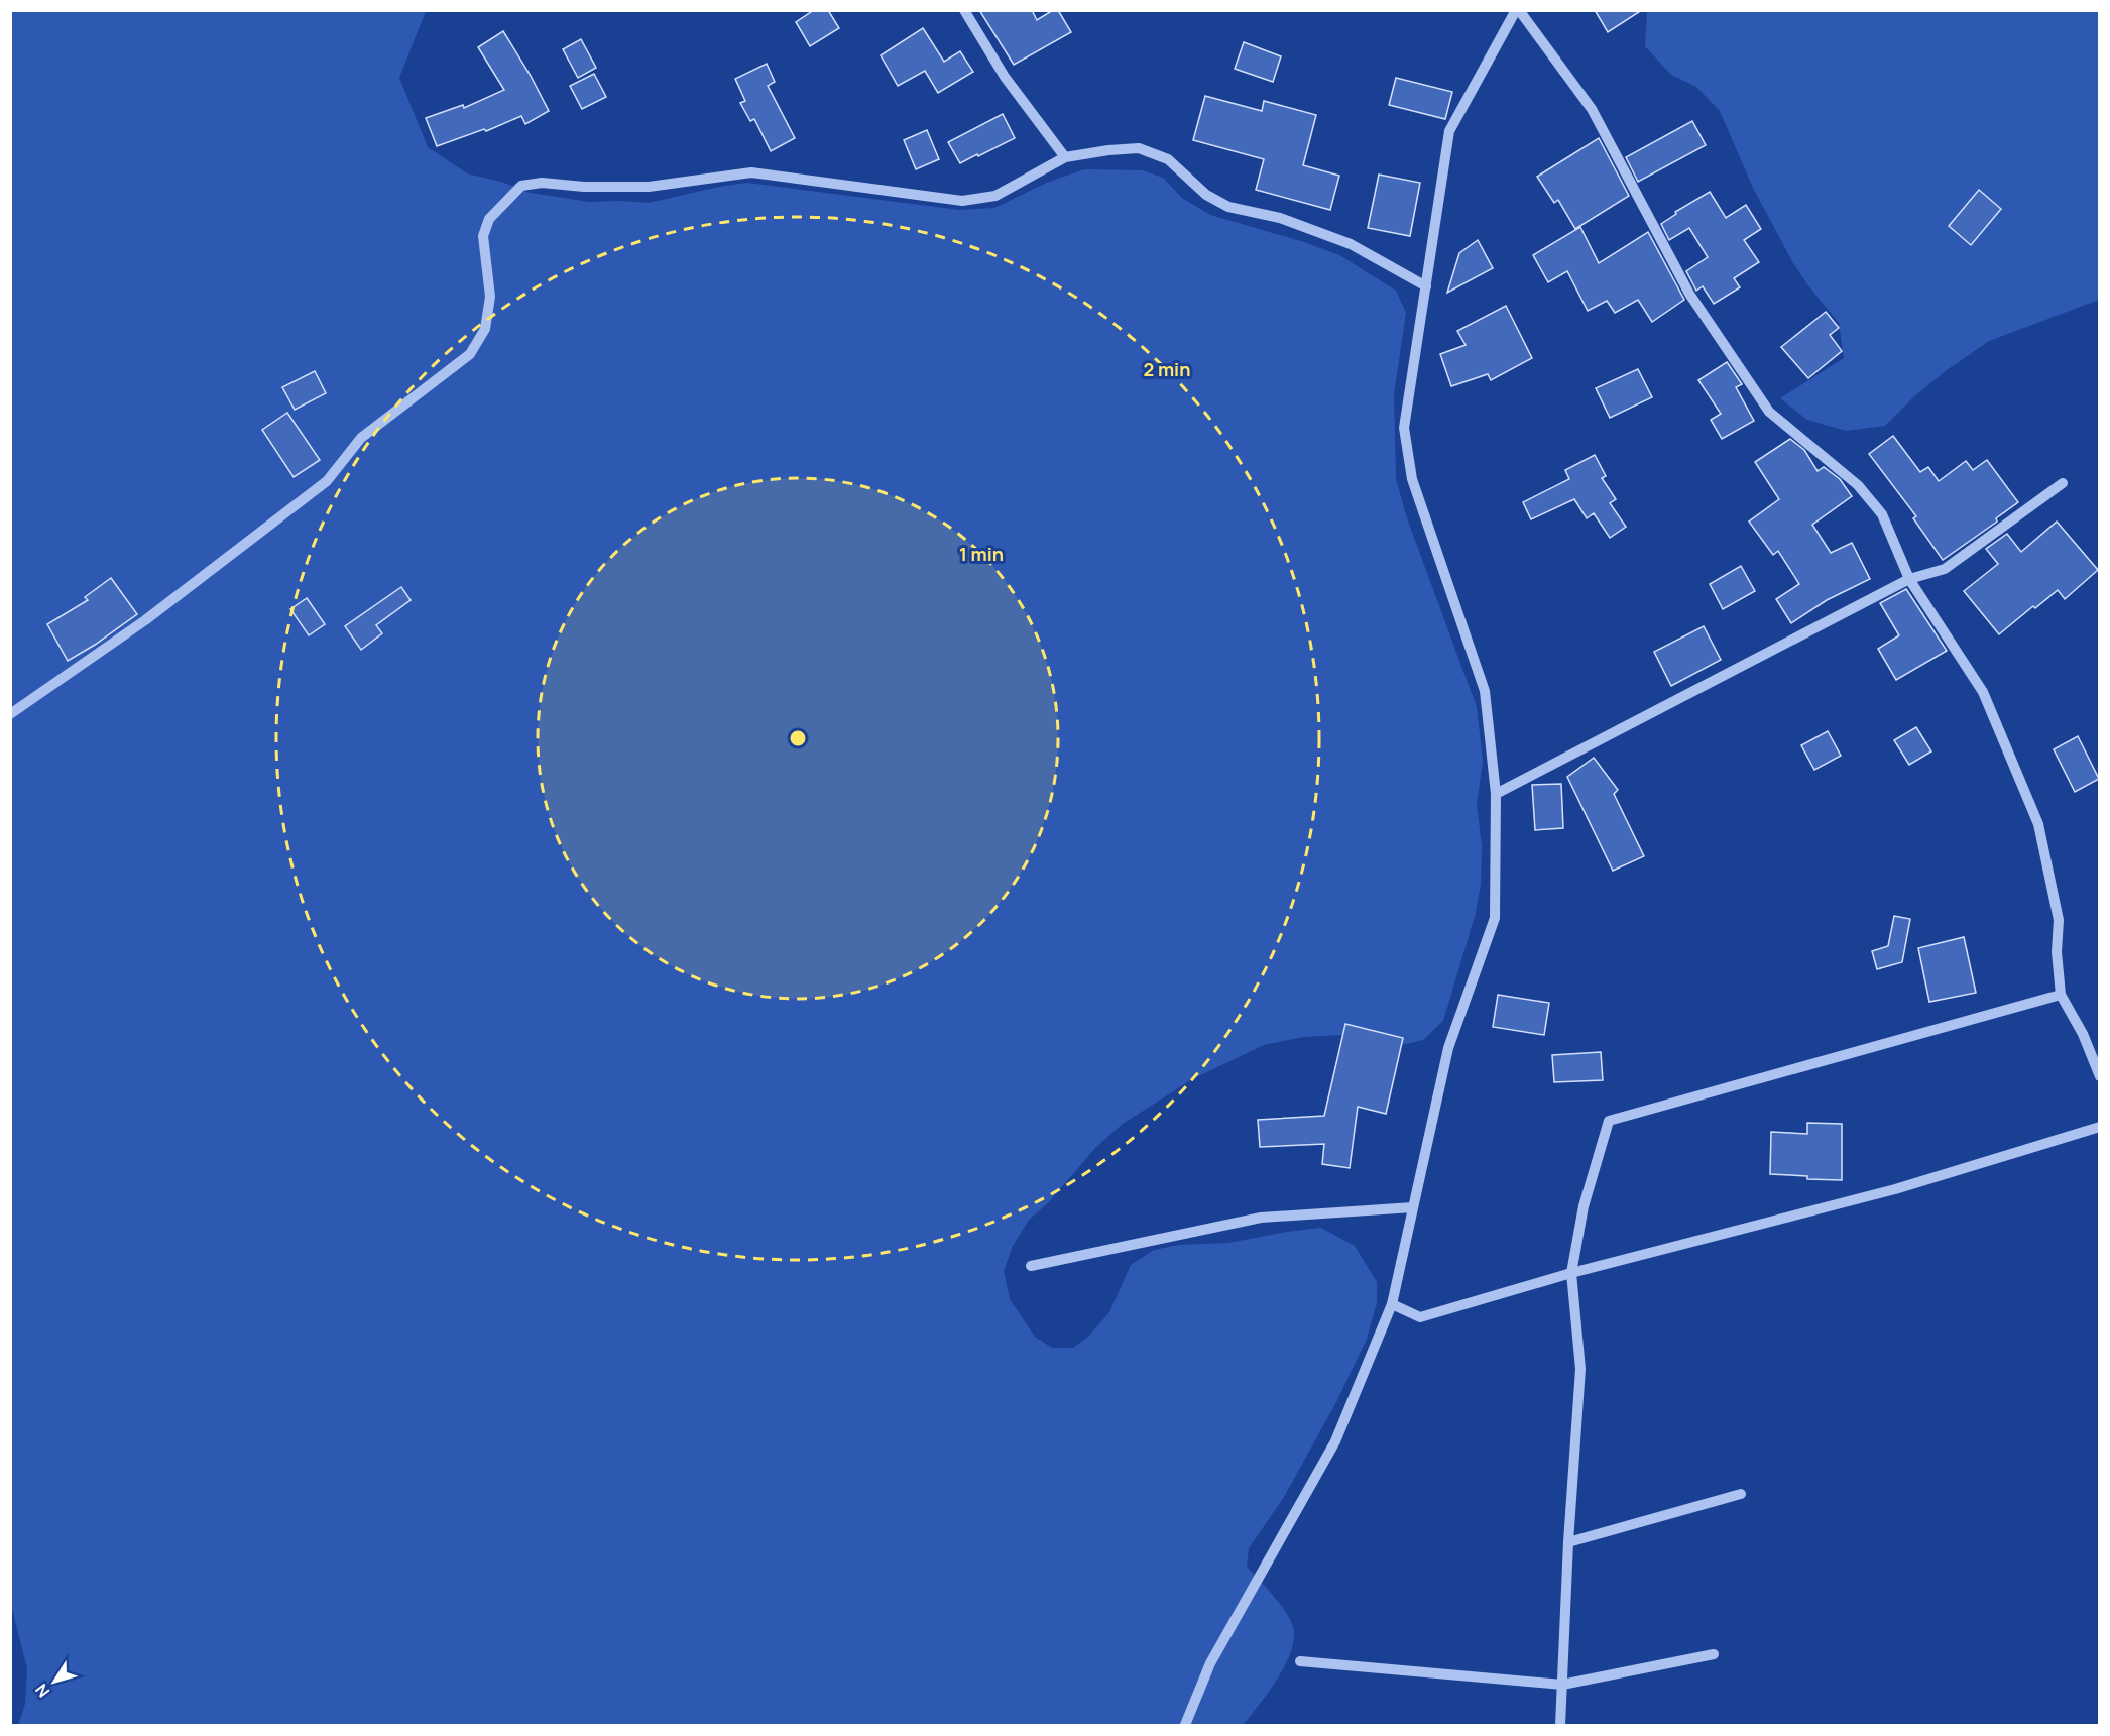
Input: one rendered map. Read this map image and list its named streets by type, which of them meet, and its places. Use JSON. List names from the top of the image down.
{
  "north": "bottom left",
  "rings": ["2 min", "1 min"]
}
